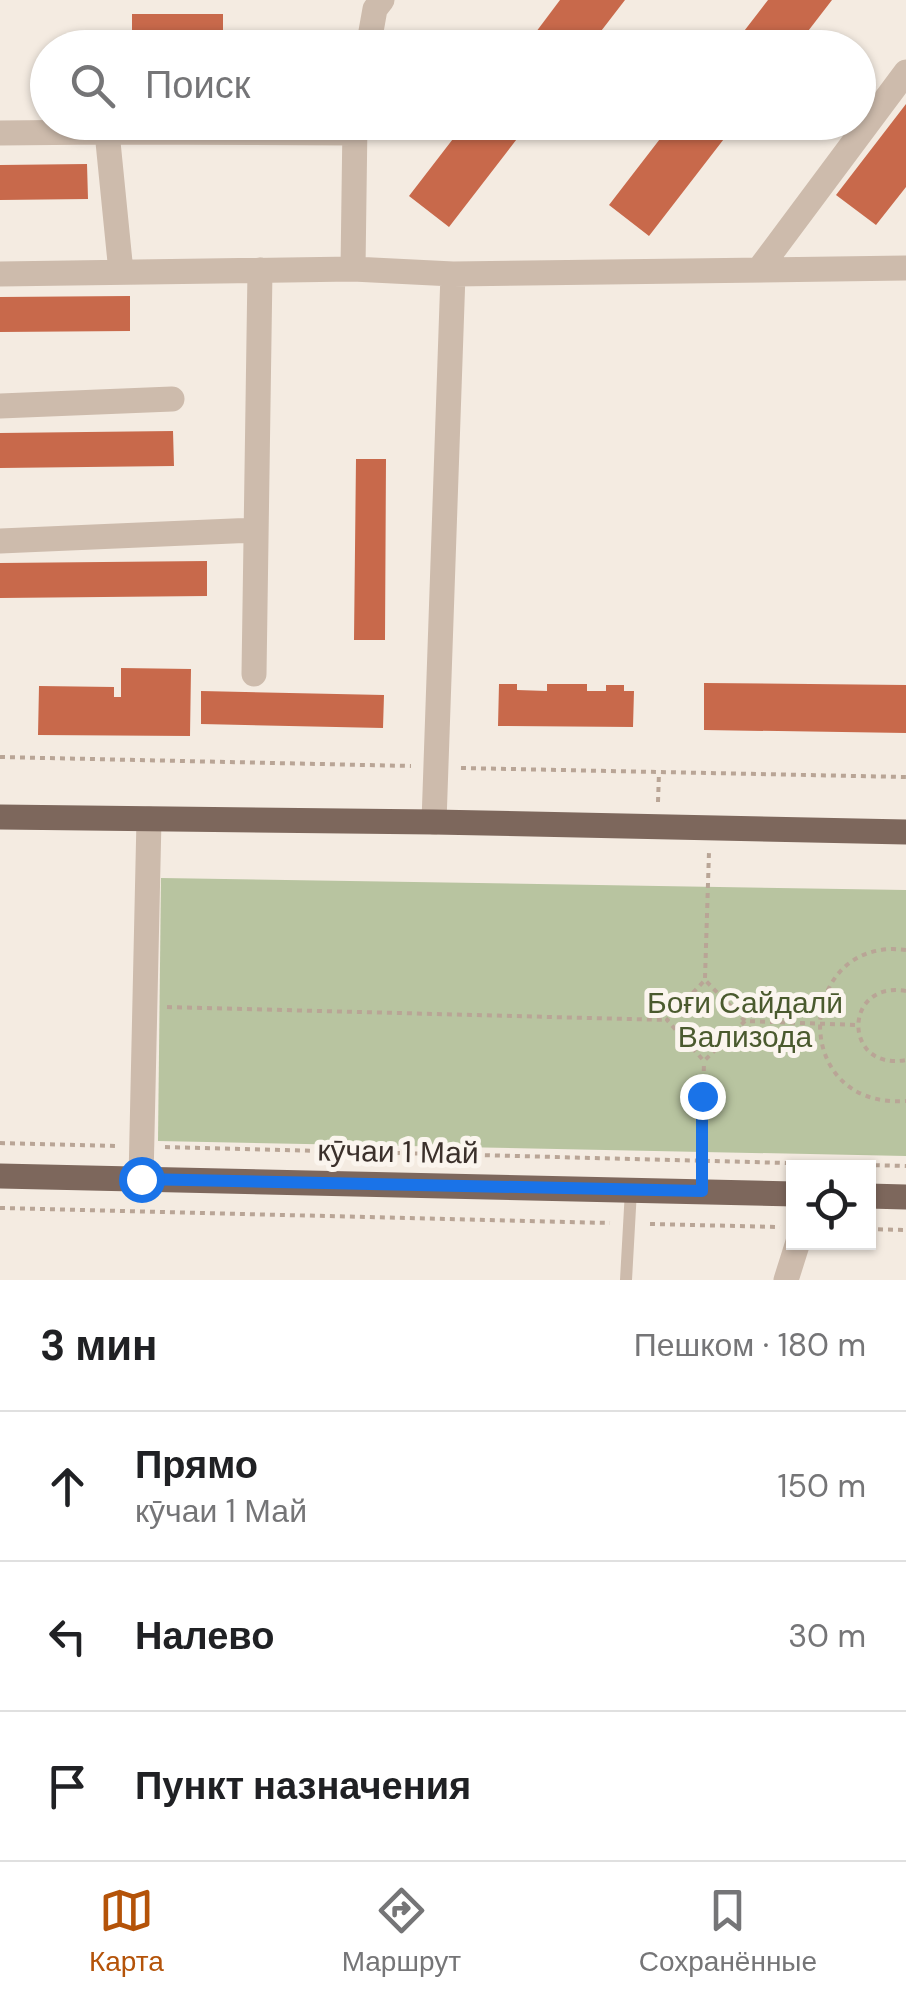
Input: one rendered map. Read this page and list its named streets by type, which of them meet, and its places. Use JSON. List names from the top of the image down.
{
  "streets": {
    "main road": ["кӯчаи 1 Май"]
  },
  "parks": ["Боғи Сайдалӣ Вализода"],
  "page": {
    "search": "Поиск",
    "heading": ["3 мин", "Пешком · 180 m"],
    "list": [
      ["Прямо", "кӯчаи 1 Май", "150 m"],
      ["Налево", "30 m"],
      "Пункт назначения"
    ],
    "nav": ["Карта", "Маршрут", "Сохранённые"]
  }
}
